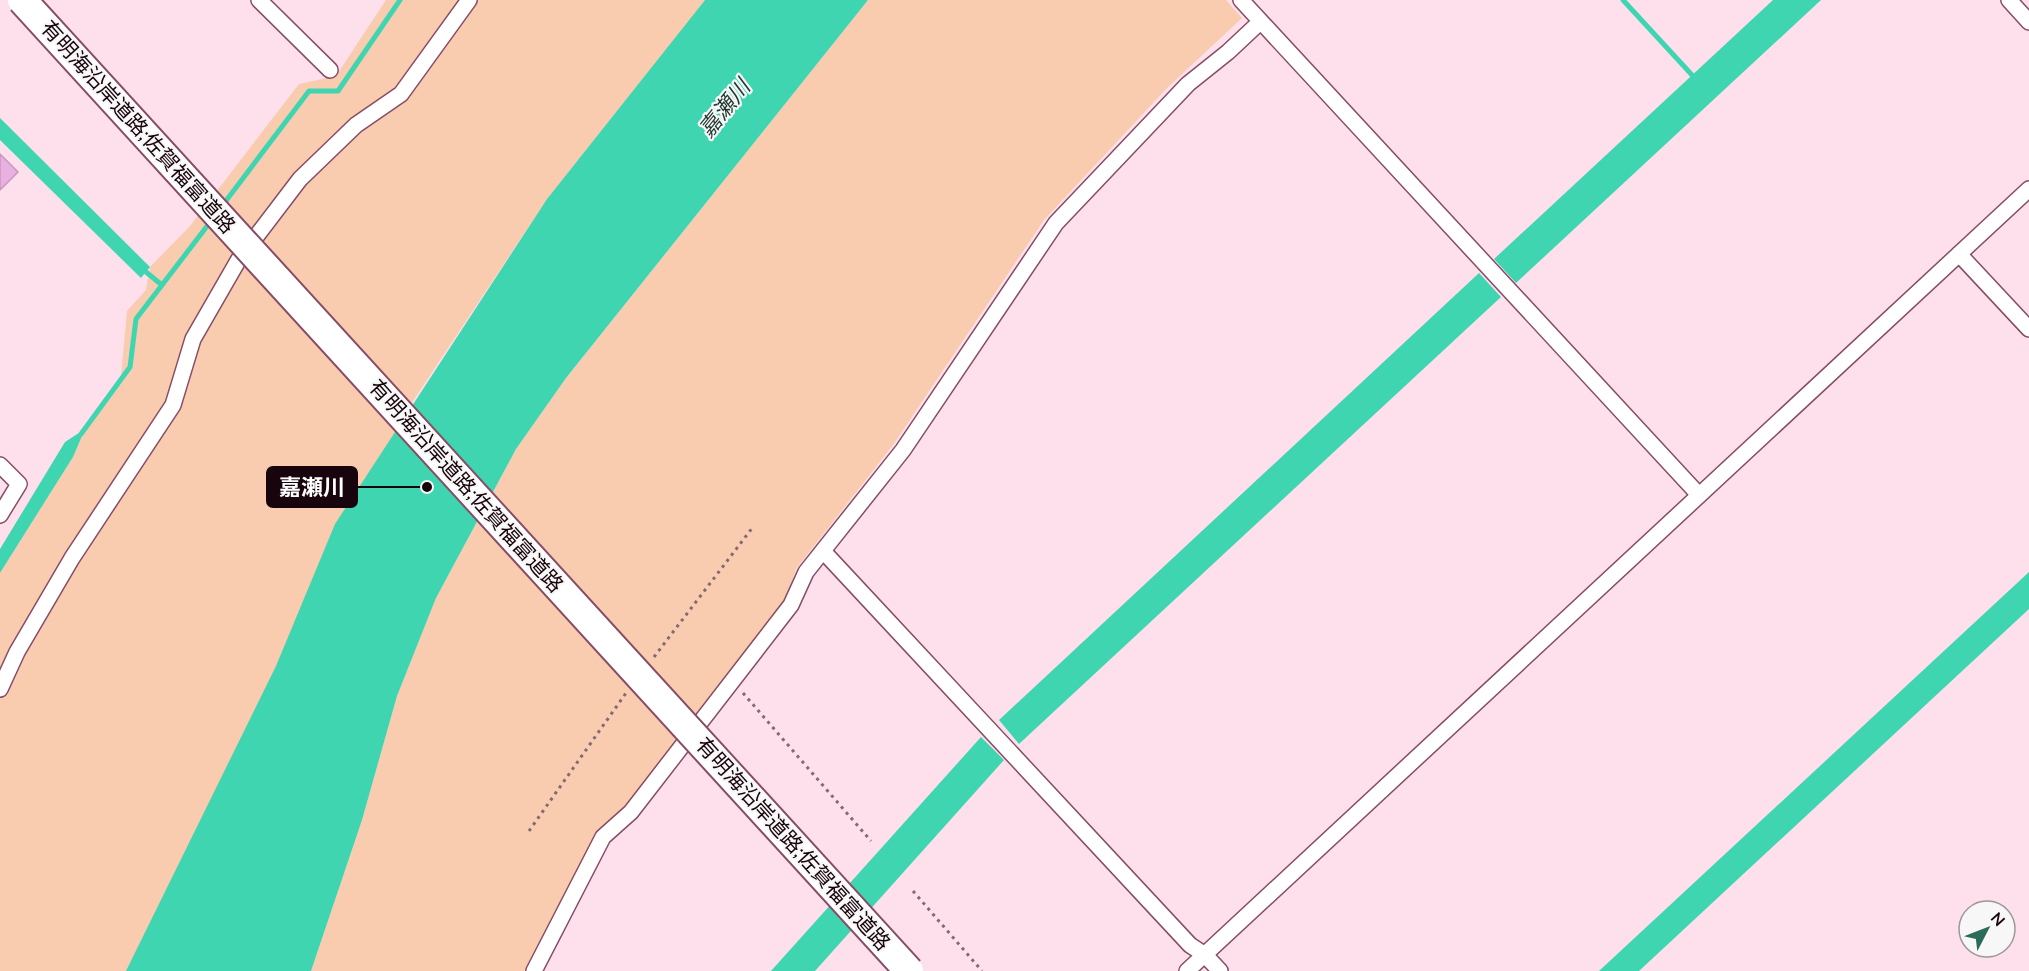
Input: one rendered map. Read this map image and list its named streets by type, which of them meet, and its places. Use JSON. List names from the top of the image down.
{
  "streets": {
    "highway": ["有明海沿岸道路;佐賀福富道路"]
  },
  "water": ["嘉瀬川"],
  "places": ["嘉瀬川"],
  "north": "top right"
}
